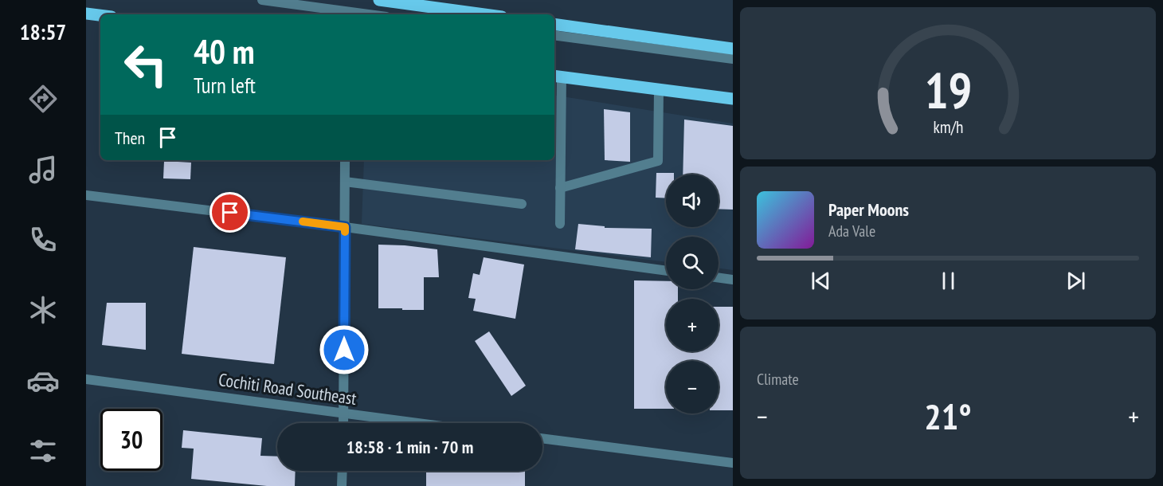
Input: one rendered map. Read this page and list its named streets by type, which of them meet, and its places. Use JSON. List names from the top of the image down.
{
  "streets": {
    "street": ["Cochiti Road Southeast"]
  },
  "page": {
    "tabs": "18:57",
    "turn": ["40 m", "Turn left"],
    "then": "Then",
    "map_buttons": ["+", "−"],
    "song": ["Paper Moons", "Ada Vale"],
    "tile": "Climate",
    "heat": ["−", "21°", "+"],
    "limit": "30",
    "trip": "18:58 · 1 min · 70 m",
    "gauge": ["19", "km/h"]
  }
}
